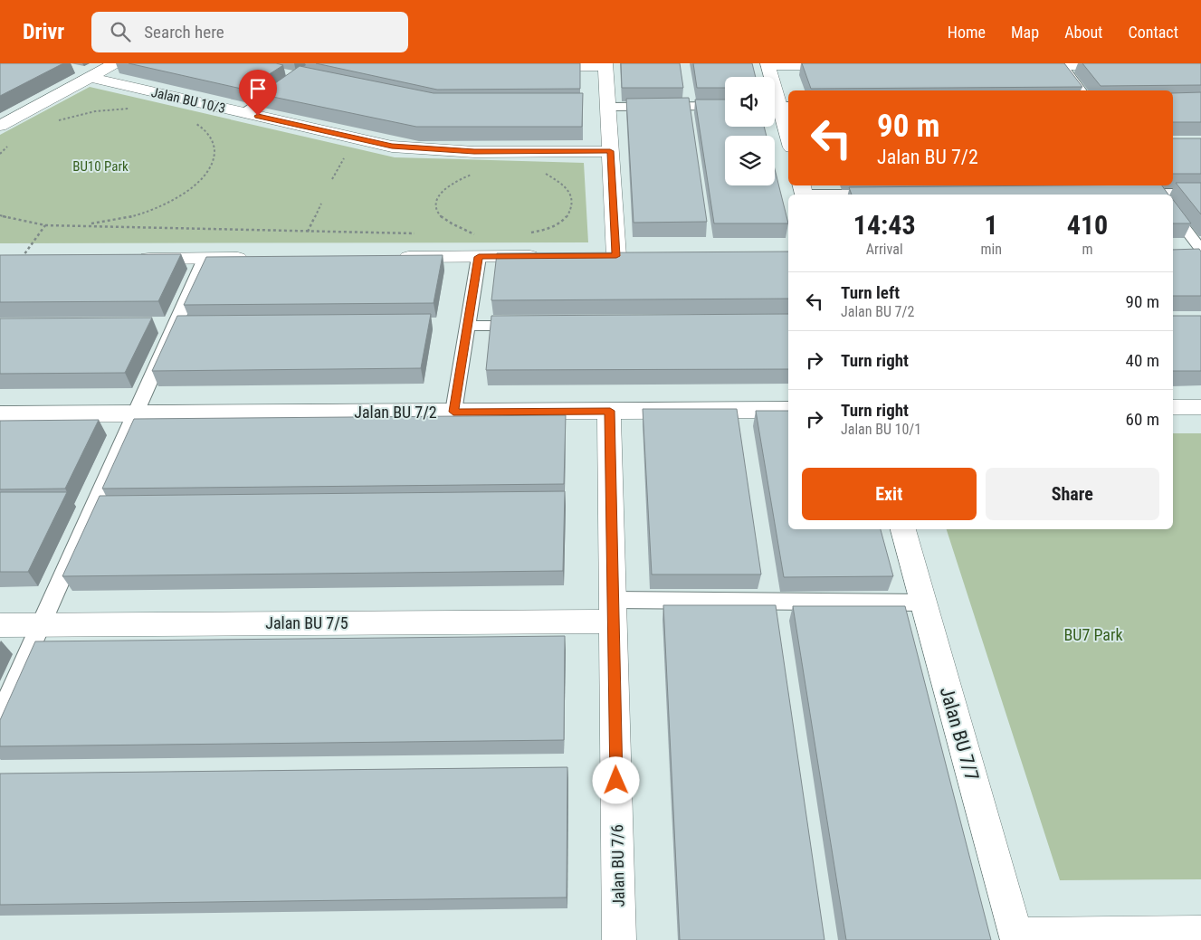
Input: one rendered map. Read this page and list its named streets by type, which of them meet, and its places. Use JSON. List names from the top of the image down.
{
  "streets": {
    "street": [
      "Jalan BU 10/3",
      "Jalan BU 7/2",
      "Jalan BU 7/5",
      "Jalan BU 7/7",
      "Jalan BU 7/6"
    ]
  },
  "crossings": [
    ["Jalan BU 7/2", "Jalan BU 7/6"],
    ["Jalan BU 7/5", "Jalan BU 7/6"]
  ],
  "parks": ["BU10 Park", "BU7 Park"],
  "page": {
    "header": "Drivr",
    "search": "Search here",
    "nav": [
      "Home",
      "Map",
      "About",
      "Contact"
    ],
    "turn": ["90 m", "Jalan BU 7/2"],
    "eta": [
      "14:43",
      "Arrival",
      "1",
      "min",
      "410",
      "m"
    ],
    "list": [
      {
        "name": "Turn left",
        "note": "Jalan BU 7/2",
        "value": "90 m"
      },
      {
        "name": "Turn right",
        "value": "40 m"
      },
      {
        "name": "Turn right",
        "note": "Jalan BU 10/1",
        "value": "60 m"
      }
    ],
    "buttons": ["Exit", "Share"]
  }
}
